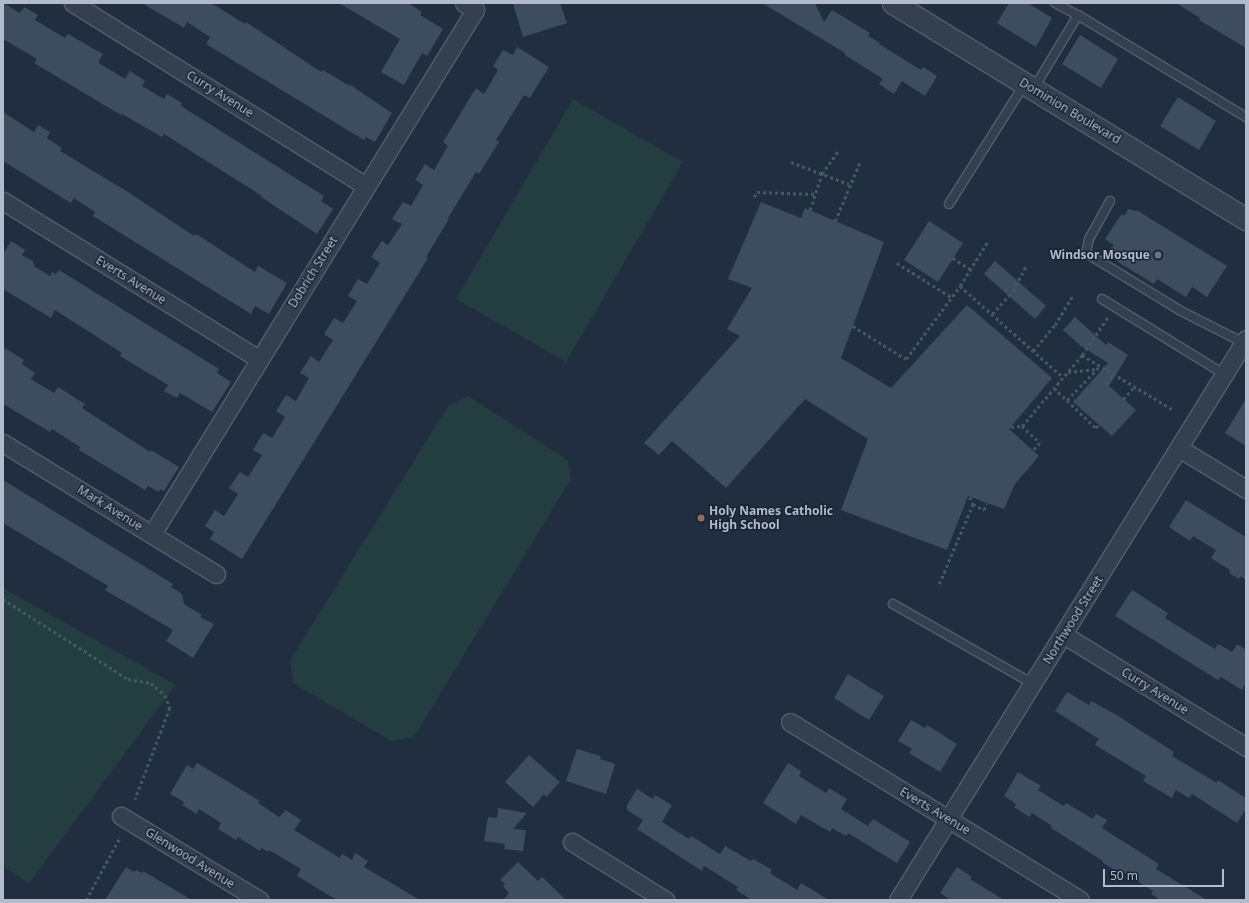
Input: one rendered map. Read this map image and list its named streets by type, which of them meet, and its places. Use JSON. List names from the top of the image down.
{
  "streets": {
    "street": [
      "Curry Avenue",
      "Dominion Boulevard",
      "Dobrich Street",
      "Everts Avenue",
      "Mark Avenue",
      "Northwood Street",
      "Glenwood Avenue"
    ]
  },
  "crossings": [
    ["Curry Avenue", "Dobrich Street"],
    ["Curry Avenue", "Northwood Street"],
    ["Dobrich Street", "Everts Avenue"],
    ["Dobrich Street", "Mark Avenue"],
    ["Everts Avenue", "Northwood Street"]
  ],
  "places": ["Windsor Mosque", "Holy Names Catholic High School"],
  "scale_bar": "50 m"
}
